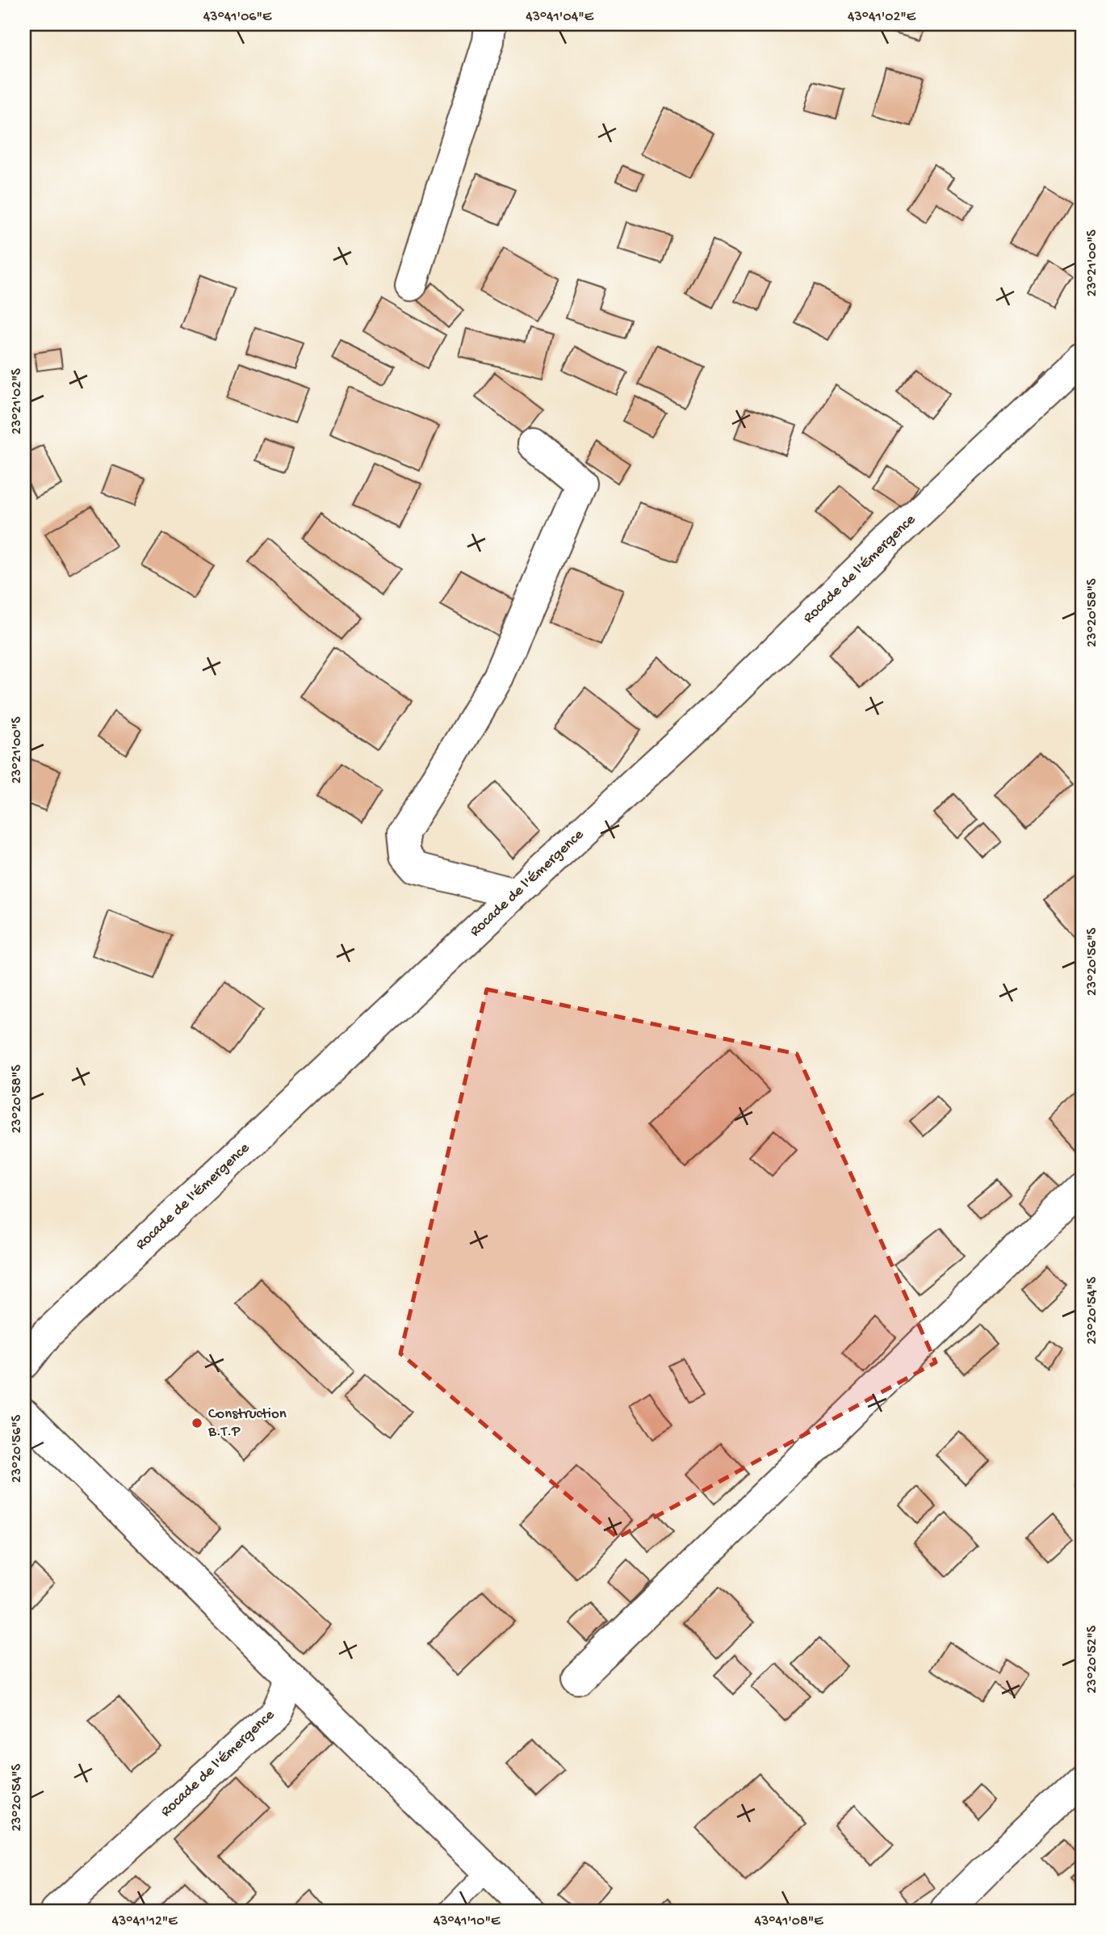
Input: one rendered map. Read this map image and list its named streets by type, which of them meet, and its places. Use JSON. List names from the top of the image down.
{
  "streets": {
    "street": ["Rocade de l'Émergence"]
  },
  "places": ["Construction B.T.P"],
  "coordinates": [
    "43°41'06\"E",
    "43°41'04\"E",
    "43°41'02\"E",
    "23°21'00\"S",
    "23°21'02\"S",
    "23°20'58\"S",
    "23°20'56\"S",
    "23°20'54\"S",
    "23°20'52\"S",
    "43°41'12\"E",
    "43°41'10\"E",
    "43°41'08\"E"
  ]
}
